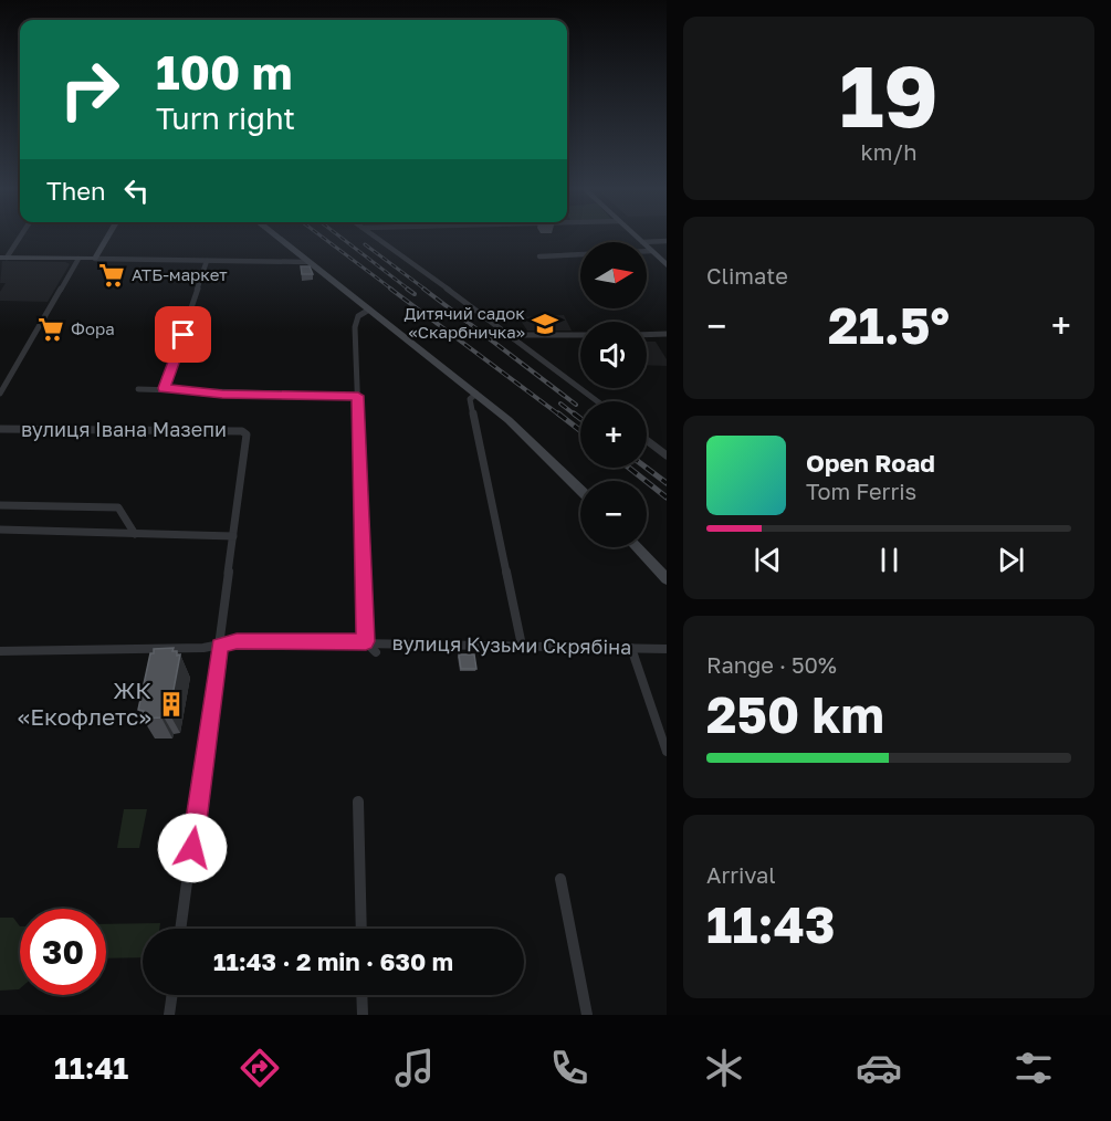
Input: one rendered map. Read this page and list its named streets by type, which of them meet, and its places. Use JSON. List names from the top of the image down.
{
  "streets": {
    "street": ["вулиця Івана Мазепи", "вулиця Кузьми Скрябіна"]
  },
  "places": {
    "supermarket": ["АТБ-маркет", "Фора"],
    "school or university": ["Дитячий садок «Скарбничка»"],
    "building": ["ЖК «Екофлетс»"]
  },
  "north": "right",
  "page": {
    "tile": [
      ["19", "km/h"],
      "Climate",
      ["Range · 50%", "250 km"],
      ["Arrival", "11:43"]
    ],
    "turn": ["100 m", "Turn right"],
    "then": "Then",
    "map_buttons": ["+", "−"],
    "heat": ["−", "21.5°", "+"],
    "song": ["Open Road", "Tom Ferris"],
    "limit": "30",
    "trip": "11:43 · 2 min · 630 m",
    "tabs": "11:41"
  }
}
